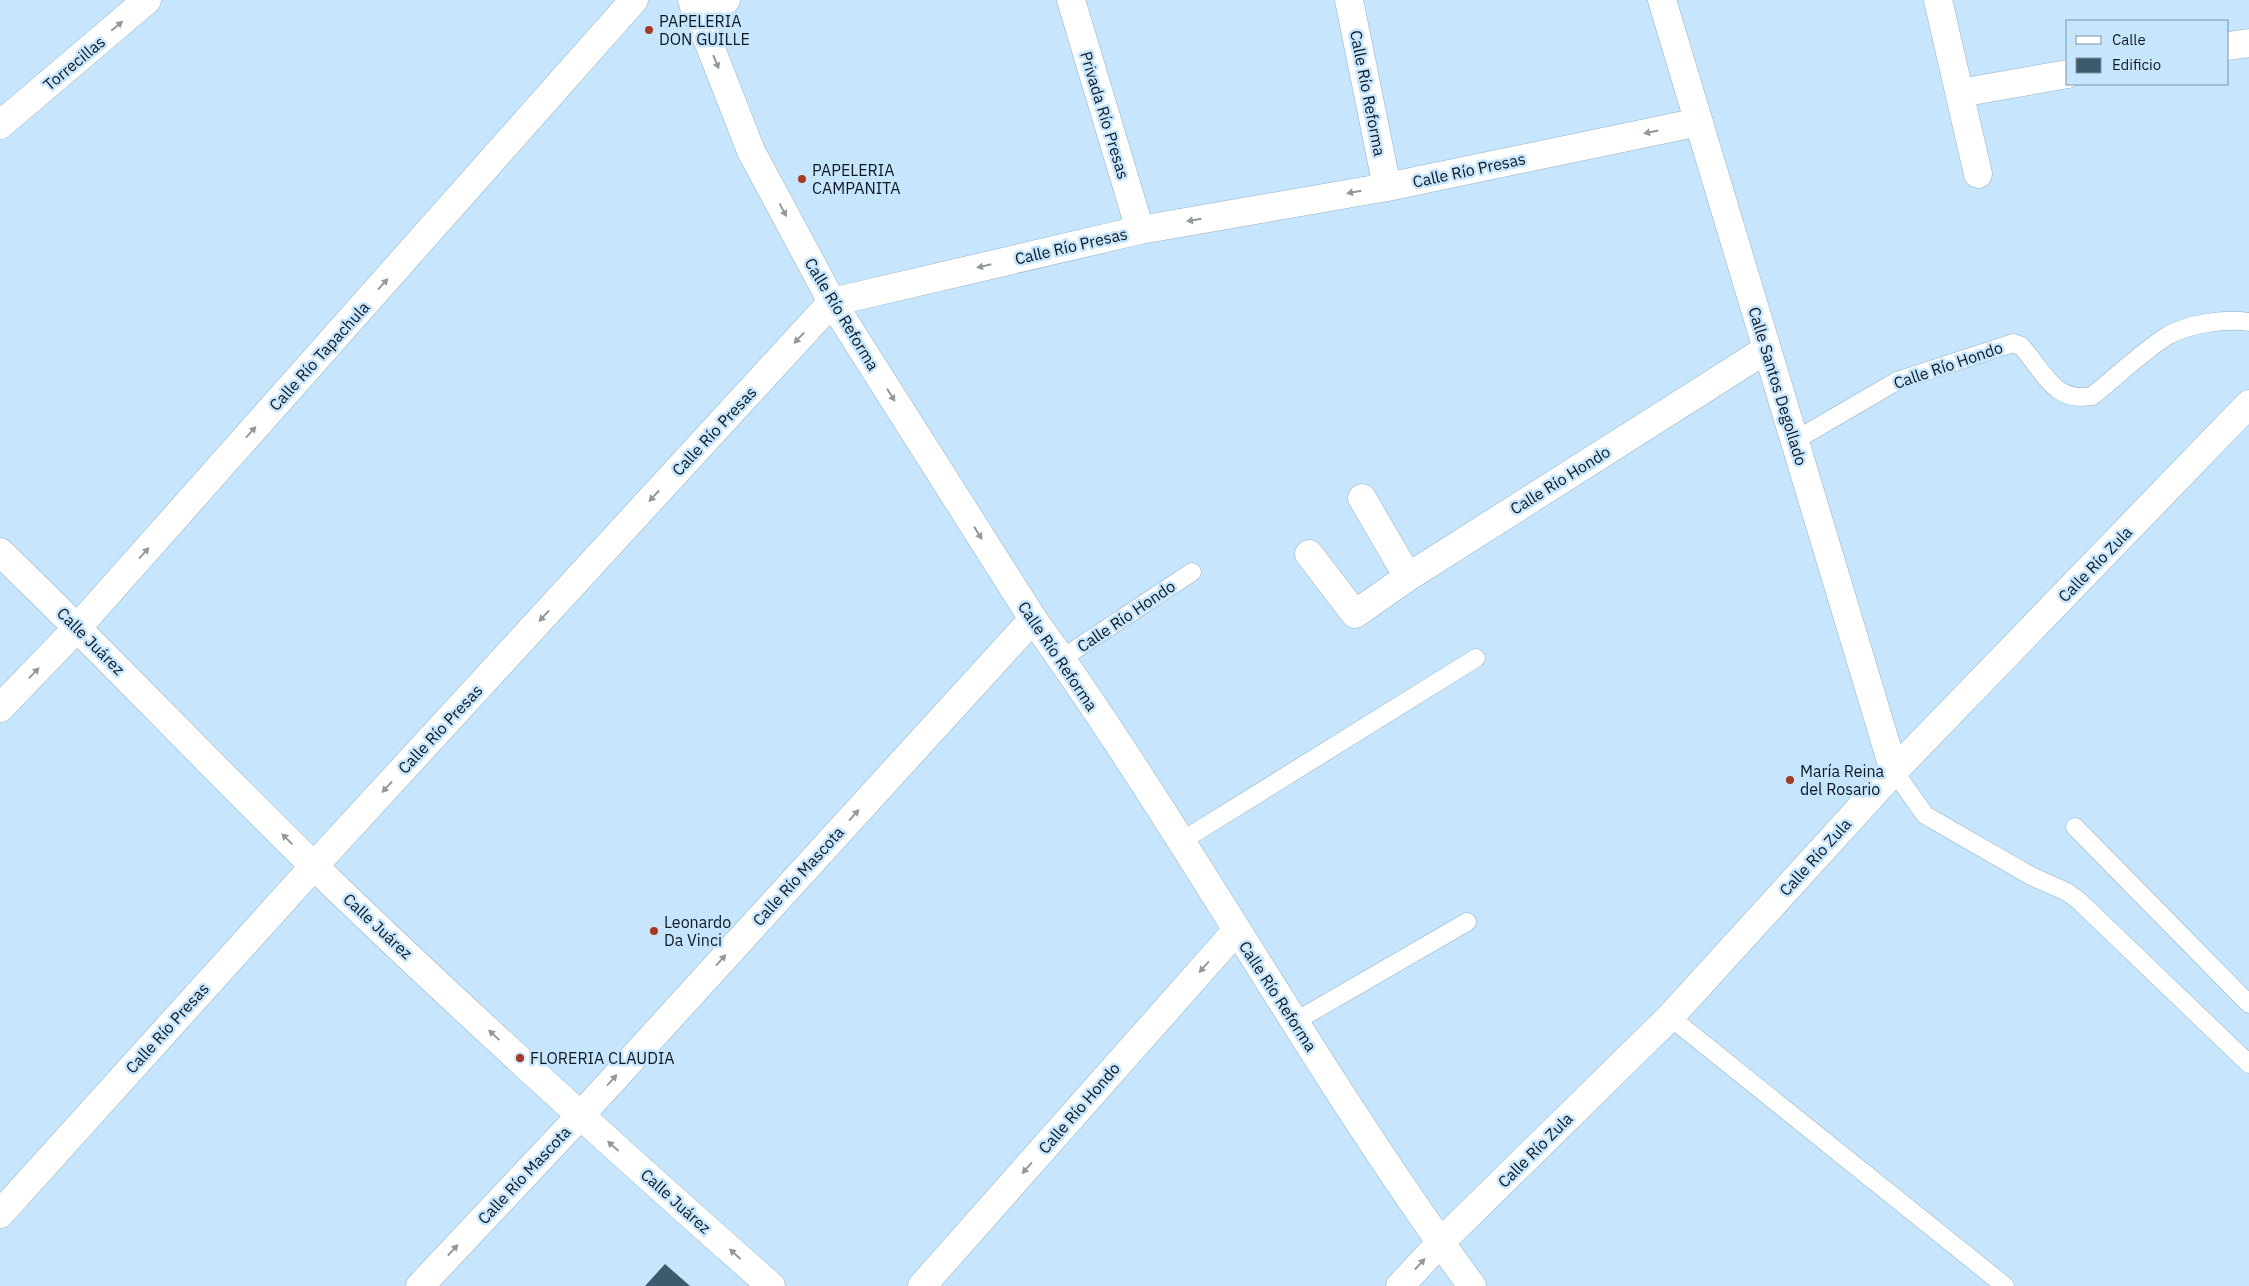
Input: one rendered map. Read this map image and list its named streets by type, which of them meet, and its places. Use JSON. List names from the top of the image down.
{
  "streets": {
    "street": [
      "Torrecillas",
      "Calle Río Reforma",
      "Privada Río Presas",
      "Calle Río Presas",
      "Calle Río Tapachula",
      "Calle Río Hondo",
      "Calle Santos Degollado",
      "Calle Río Zula",
      "Calle Juárez",
      "Calle Río Mascota"
    ]
  },
  "crossings": [
    ["Calle Río Reforma", "Calle Río Presas"],
    ["Calle Río Reforma", "Calle Río Hondo"],
    ["Calle Río Reforma", "Calle Río Zula"],
    ["Calle Río Reforma", "Calle Río Mascota"],
    ["Privada Río Presas", "Calle Río Presas"],
    ["Calle Río Presas", "Calle Santos Degollado"],
    ["Calle Río Presas", "Calle Juárez"],
    ["Calle Río Tapachula", "Calle Juárez"],
    ["Calle Río Hondo", "Calle Santos Degollado"],
    ["Calle Santos Degollado", "Calle Río Zula"],
    ["Calle Juárez", "Calle Río Mascota"]
  ],
  "one_way": [
    "Torrecillas",
    "Calle Río Reforma",
    "Calle Río Presas",
    "Calle Río Tapachula",
    "Calle Juárez",
    "Calle Río Mascota"
  ],
  "places": [
    "PAPELERIA DON GUILLE",
    "PAPELERIA CAMPANITA",
    "María Reina del Rosario",
    "Leonardo Da Vinci",
    "FLORERIA CLAUDIA"
  ],
  "legend": ["Calle", "Edificio"]
}
